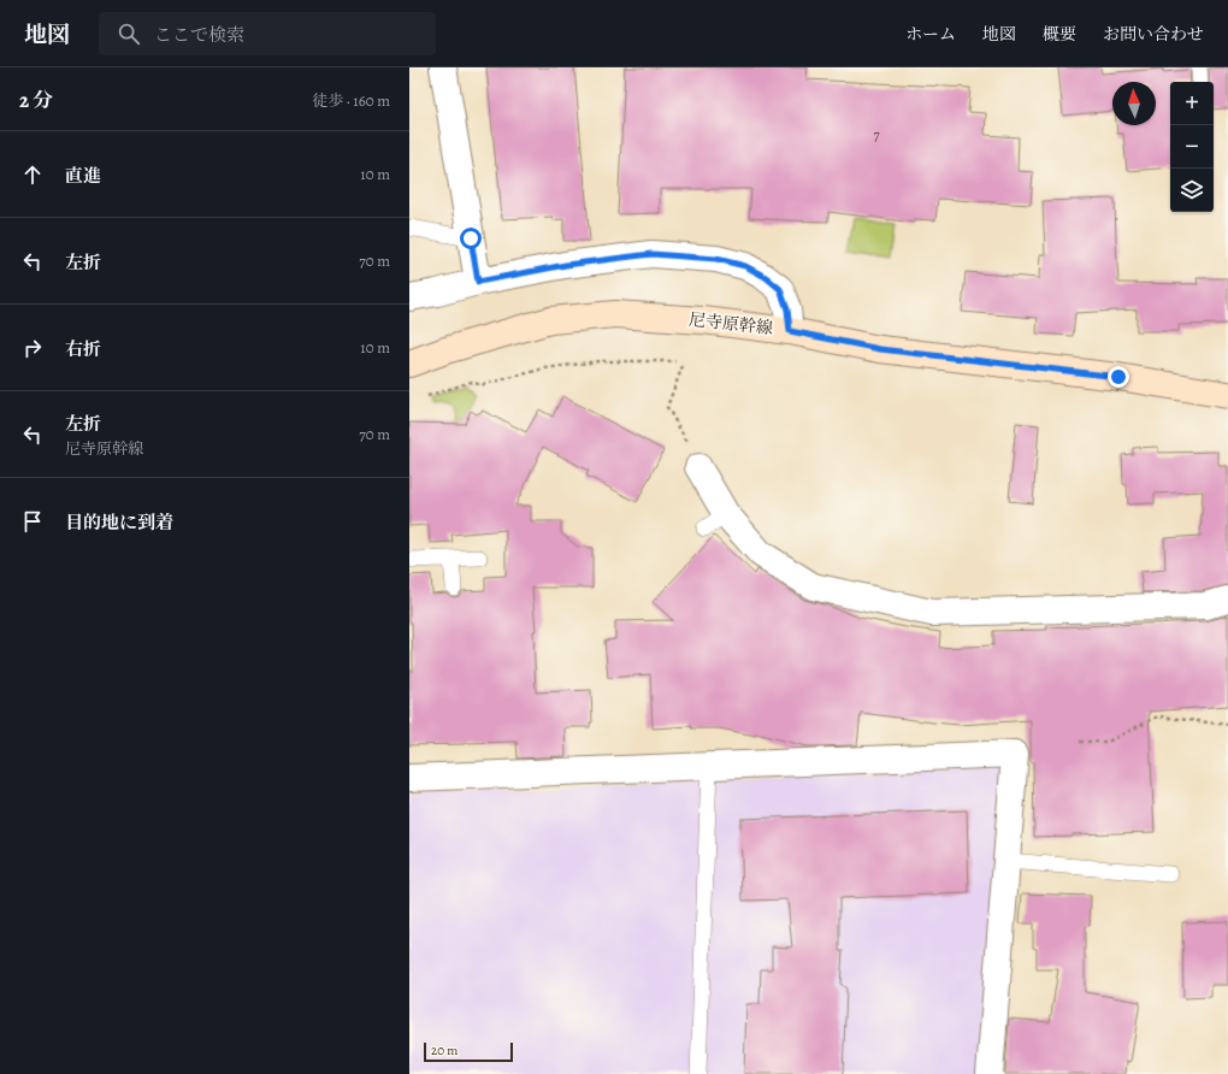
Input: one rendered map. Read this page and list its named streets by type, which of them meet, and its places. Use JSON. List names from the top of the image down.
{
  "streets": {
    "street": ["尼寺原幹線"]
  },
  "house_numbers": ["7"],
  "scale_bar": "20 m",
  "north": "top",
  "page": {
    "header": "地図",
    "search": "ここで検索",
    "nav": [
      "ホーム",
      "地図",
      "概要",
      "お問い合わせ"
    ],
    "heading": ["2 分", "徒歩 · 160 m"],
    "map_buttons": ["+", "−"],
    "list": [
      ["直進", "10 m"],
      ["左折", "70 m"],
      ["右折", "10 m"],
      ["左折", "尼寺原幹線", "70 m"],
      "目的地に到着"
    ],
    "scale": "20 m"
  }
}
